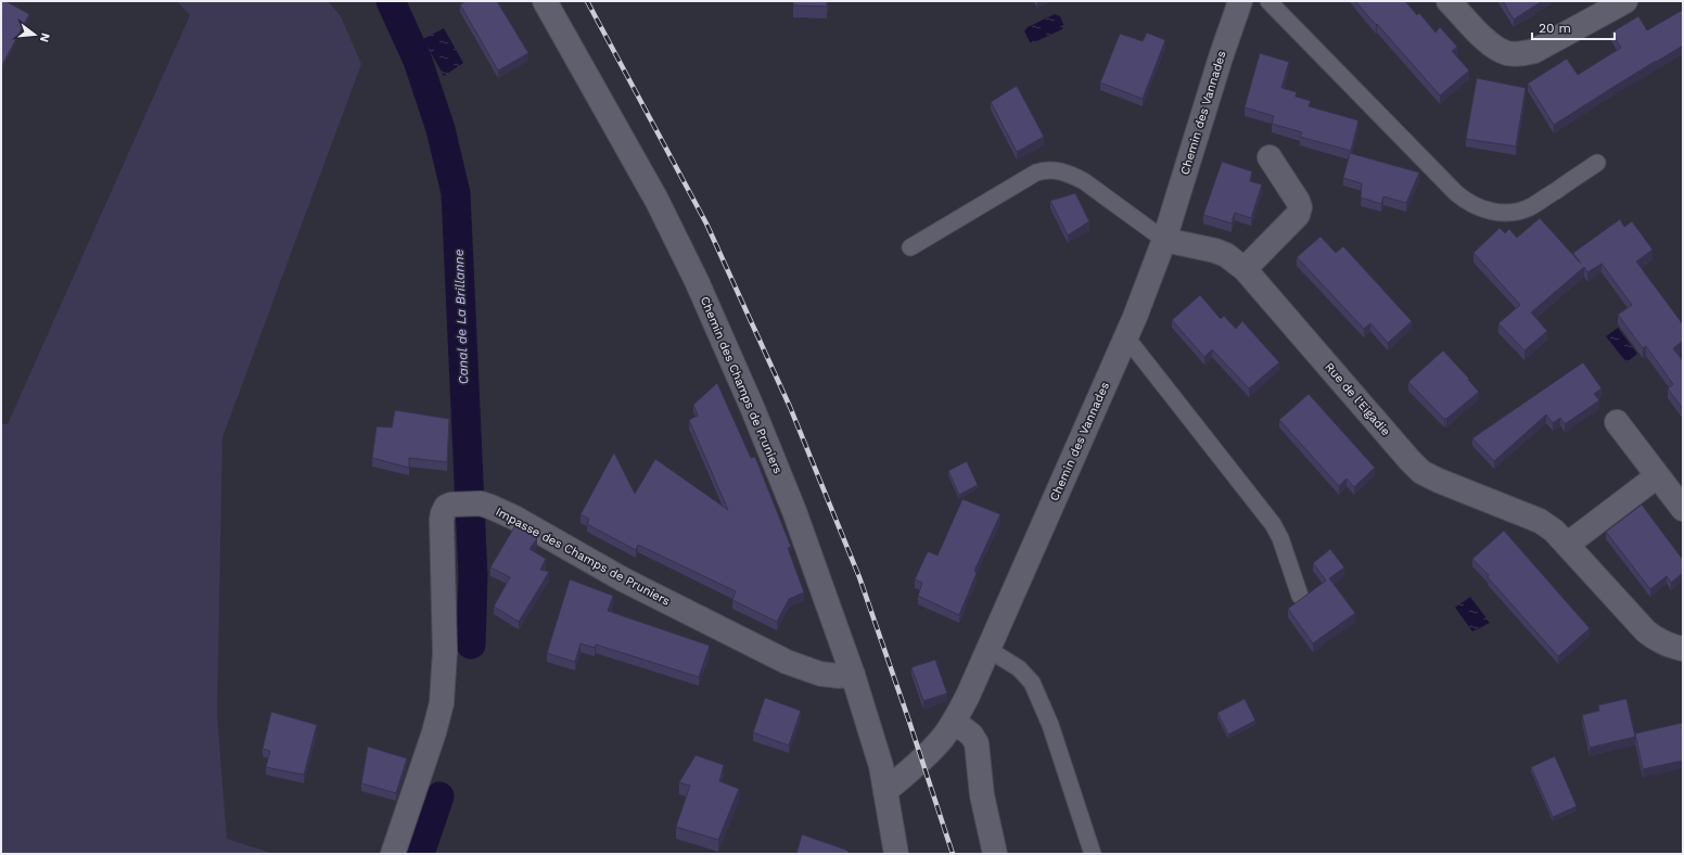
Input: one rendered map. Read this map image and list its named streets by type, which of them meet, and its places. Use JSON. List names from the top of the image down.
{
  "streets": {
    "street": [
      "Chemin des Vannades",
      "Chemin des Champs de Pruniers",
      "Rue de l'Eigadie",
      "Impasse des Champs de Pruniers"
    ]
  },
  "crossings": [
    ["Chemin des Vannades", "Chemin des Champs de Pruniers"],
    ["Chemin des Vannades", "Rue de l'Eigadie"],
    ["Chemin des Champs de Pruniers", "Impasse des Champs de Pruniers"]
  ],
  "water": ["Canal de La Brillanne"],
  "scale_bar": "20 m",
  "north": "right"
}
